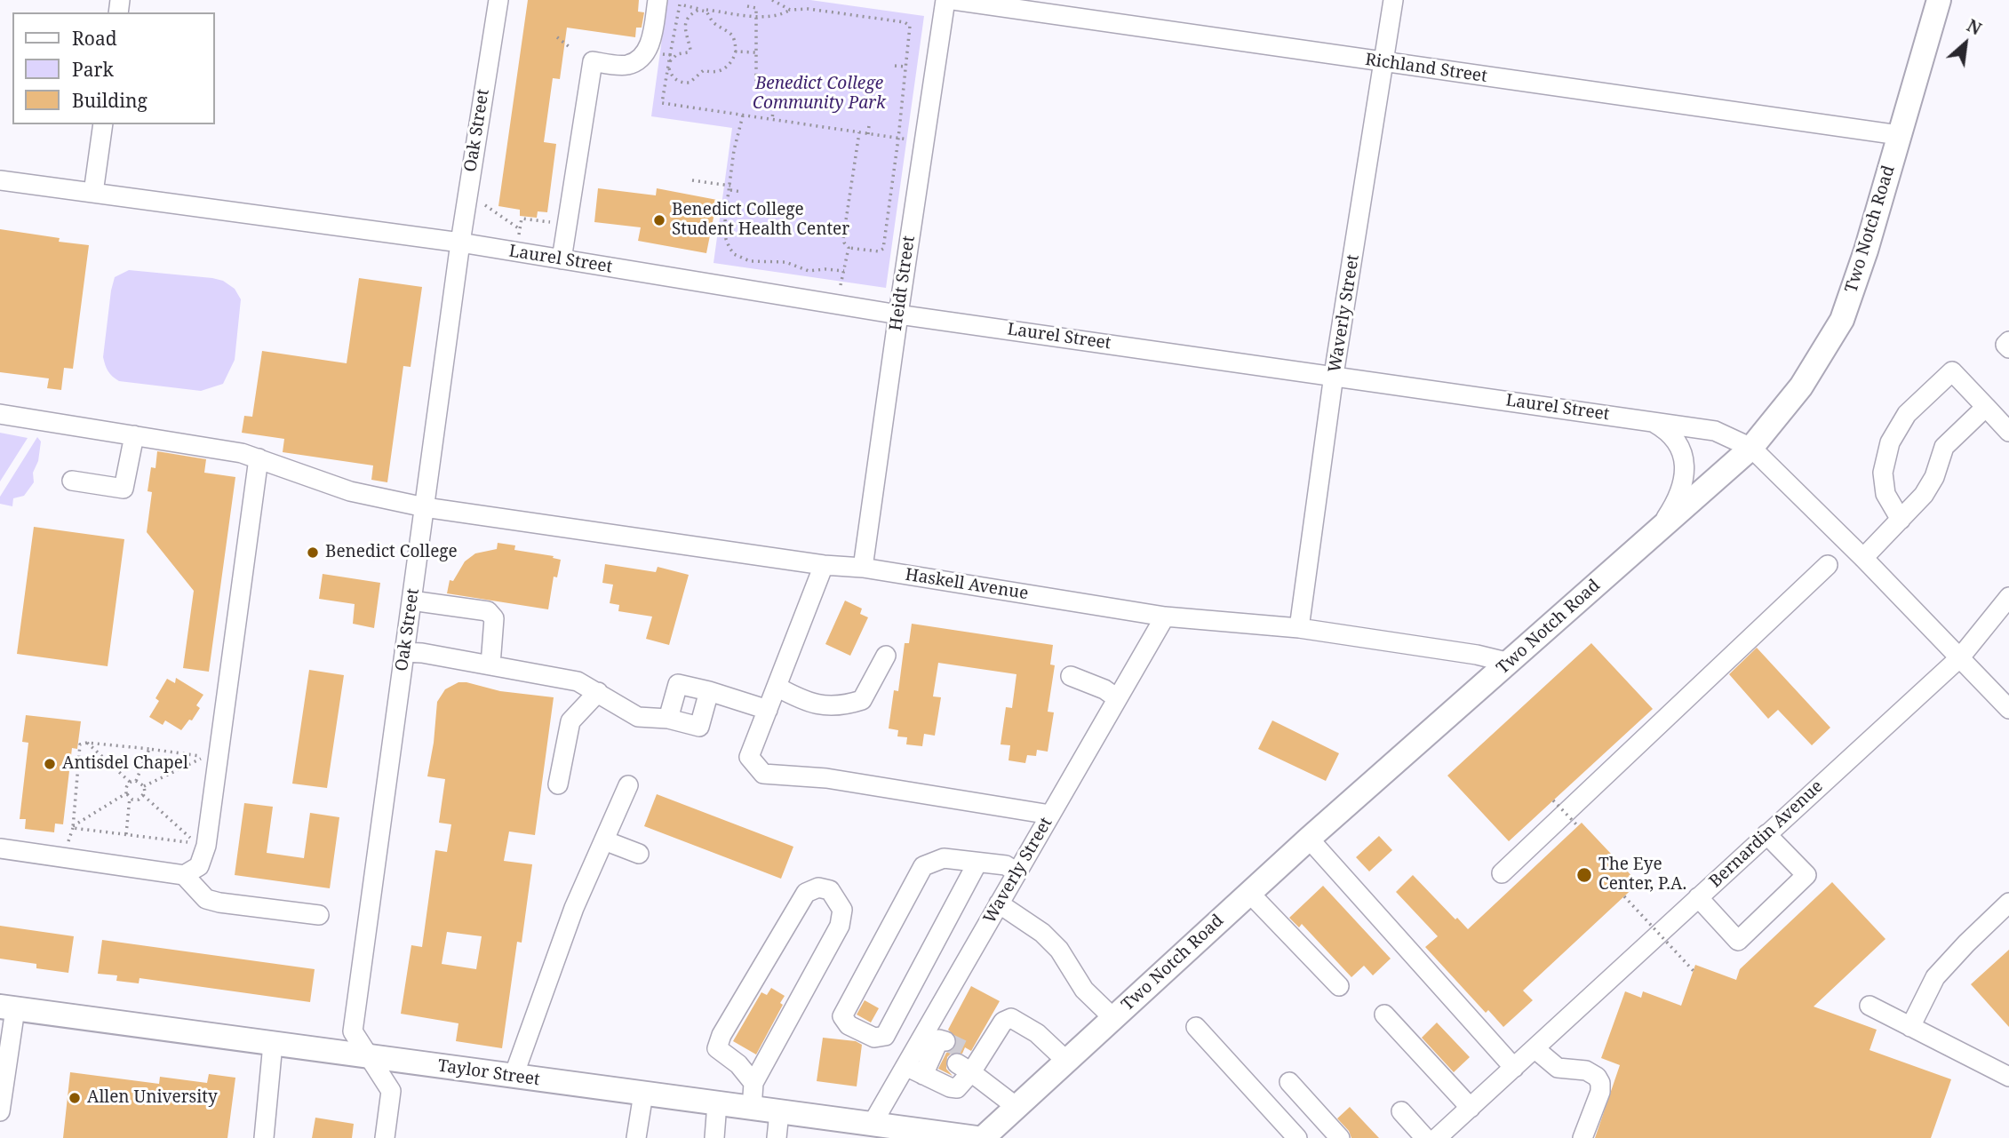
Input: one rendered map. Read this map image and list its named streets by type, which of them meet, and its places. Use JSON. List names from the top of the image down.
{
  "streets": {
    "main road": ["Two Notch Road", "Taylor Street"],
    "street": [
      "Richland Street",
      "Oak Street",
      "Laurel Street",
      "Heidt Street",
      "Waverly Street",
      "Haskell Avenue",
      "Bernardin Avenue"
    ]
  },
  "crossings": [
    ["Richland Street", "Two Notch Road"],
    ["Richland Street", "Waverly Street"],
    ["Oak Street", "Laurel Street"],
    ["Oak Street", "Haskell Avenue"],
    ["Oak Street", "Taylor Street"],
    ["Two Notch Road", "Laurel Street"],
    ["Two Notch Road", "Haskell Avenue"],
    ["Laurel Street", "Heidt Street"],
    ["Laurel Street", "Waverly Street"],
    ["Laurel Street", "Bernardin Avenue"],
    ["Heidt Street", "Haskell Avenue"],
    ["Waverly Street", "Haskell Avenue"],
    ["Waverly Street", "Taylor Street"]
  ],
  "parks": ["Benedict College Community Park"],
  "places": [
    "Benedict College Student Health Center",
    "Benedict College",
    "Antisdel Chapel",
    "The Eye Center, P.A.",
    "Allen University"
  ],
  "legend": ["Road", "Park", "Building"],
  "north": "top right"
}
